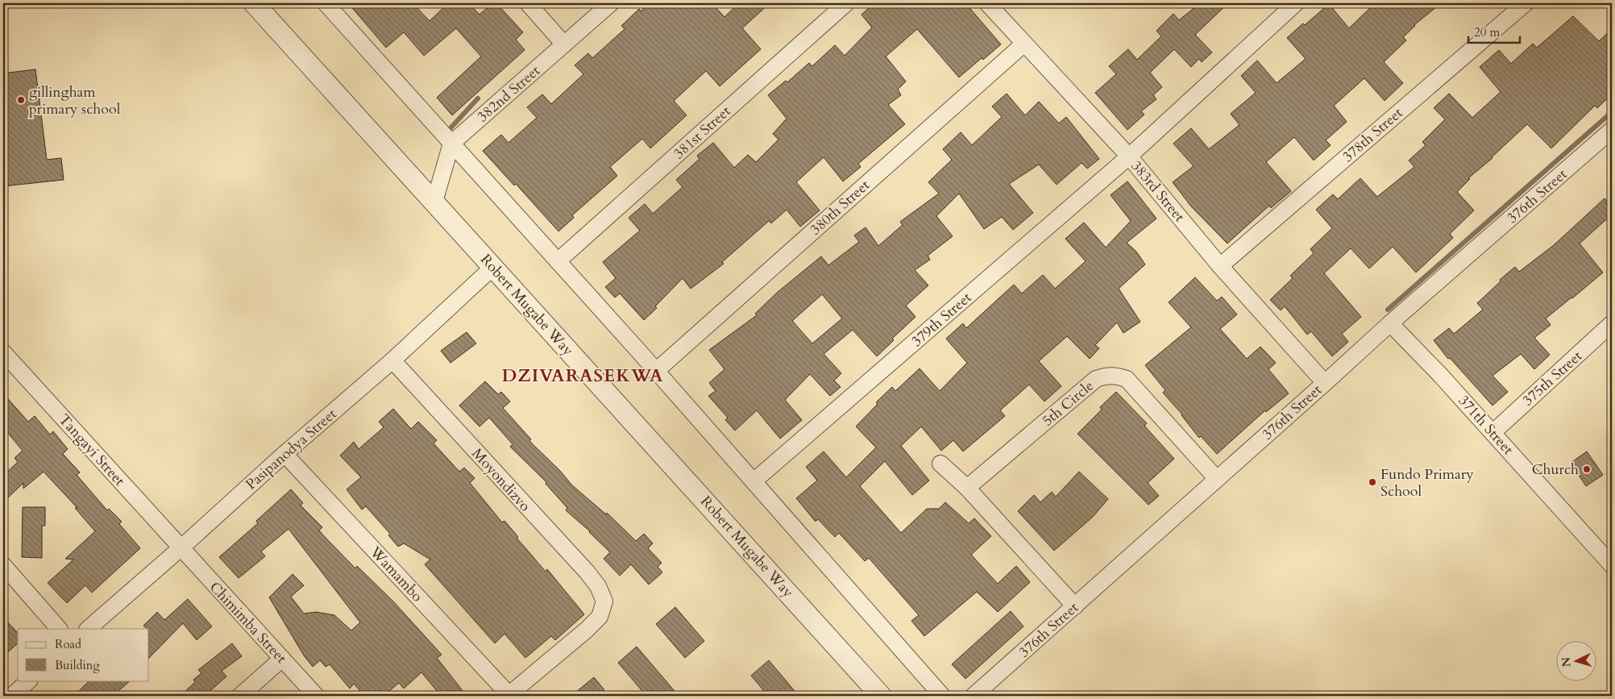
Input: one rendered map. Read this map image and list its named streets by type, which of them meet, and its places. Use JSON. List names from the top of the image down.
{
  "streets": {
    "street": [
      "382nd Street",
      "381st Street",
      "378th Street",
      "383rd Street",
      "376th Street",
      "380th Street",
      "Robert Mugabe Way",
      "379th Street",
      "375th Street",
      "5th Circle",
      "371th Street",
      "Pasipanodya Street",
      "Tangayi Street",
      "Moyondizvo",
      "Wamambo",
      "Chimimba Street"
    ]
  },
  "crossings": [
    ["378th Street", "383rd Street"],
    ["383rd Street", "376th Street"],
    ["383rd Street", "380th Street"],
    ["383rd Street", "379th Street"],
    ["376th Street", "5th Circle"],
    ["376th Street", "371th Street"],
    ["Robert Mugabe Way", "Pasipanodya Street"],
    ["375th Street", "371th Street"],
    ["Pasipanodya Street", "Tangayi Street"],
    ["Pasipanodya Street", "Moyondizvo"],
    ["Pasipanodya Street", "Wamambo"],
    ["Pasipanodya Street", "Chimimba Street"],
    ["Tangayi Street", "Chimimba Street"],
    ["Moyondizvo", "Wamambo"]
  ],
  "districts": ["DZIVARASEKWA"],
  "places": ["gillingham primary school", "Church", "Fundo Primary School"],
  "legend": ["Road", "Building"],
  "scale_bar": "20 m",
  "north": "left"
}
